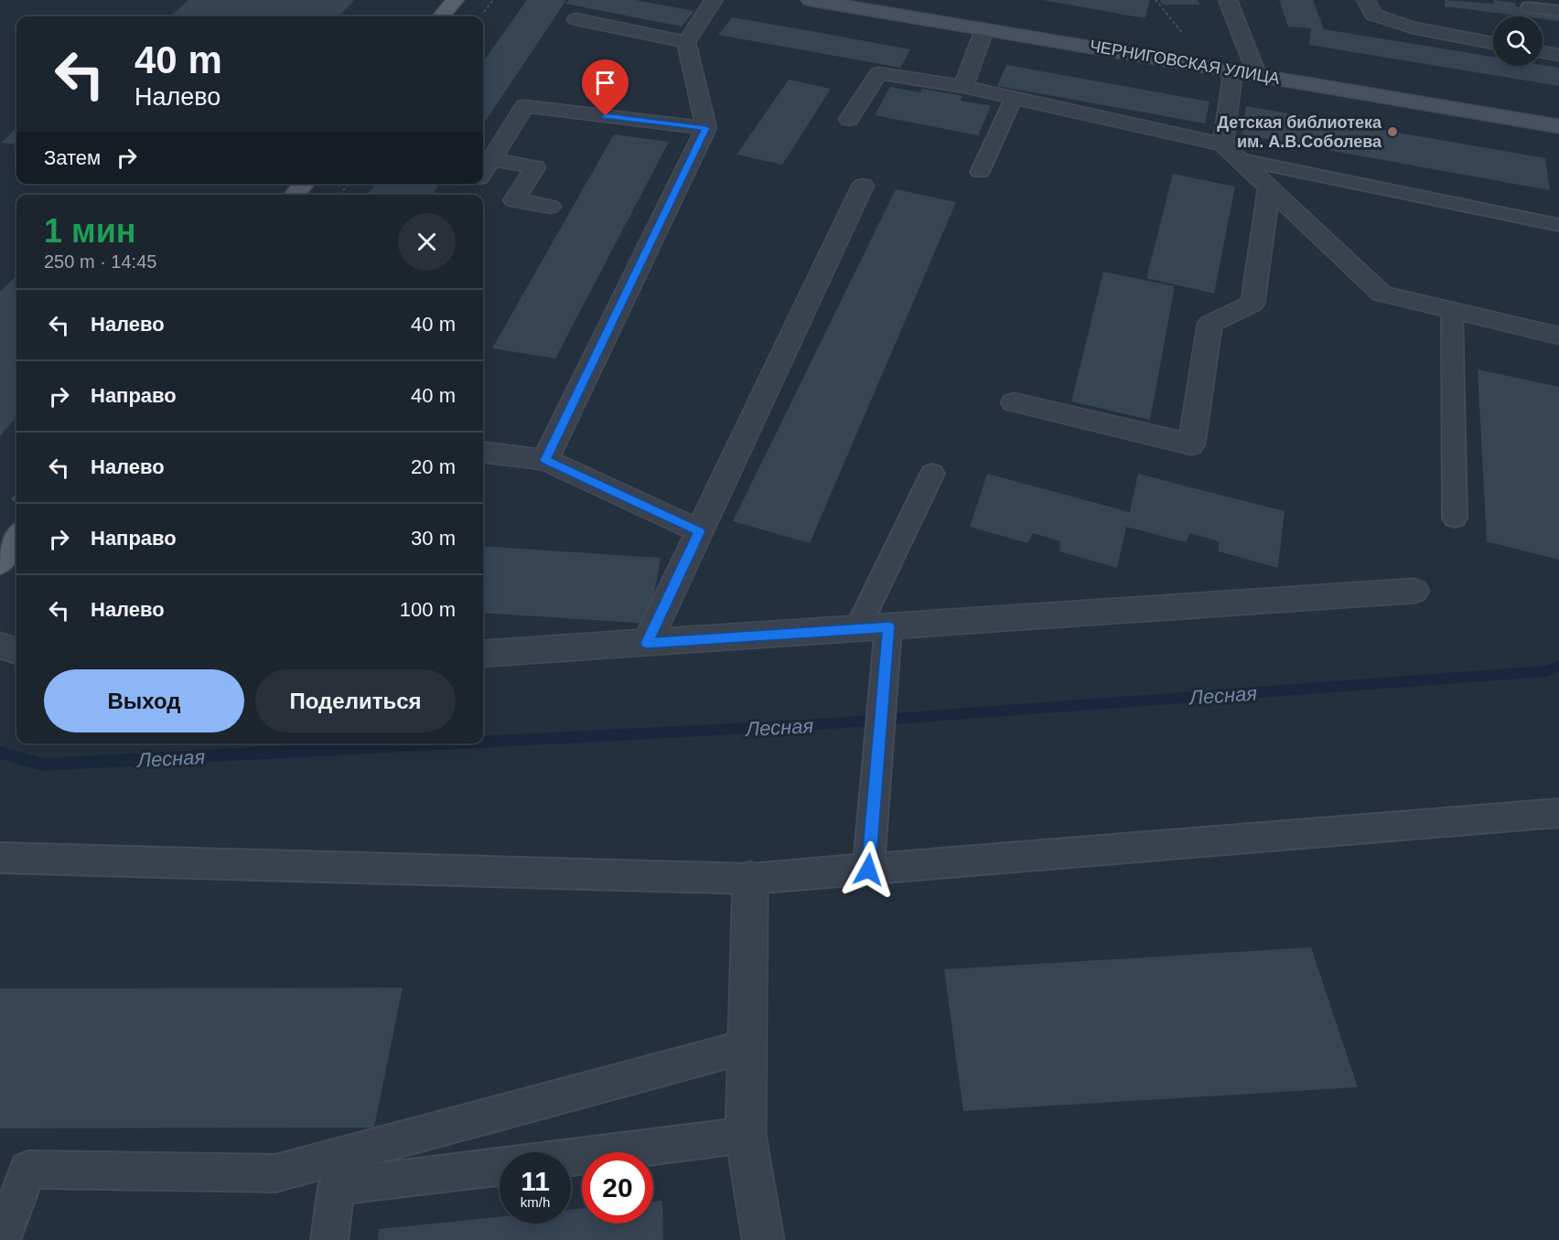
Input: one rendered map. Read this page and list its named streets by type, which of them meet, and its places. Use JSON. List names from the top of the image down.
{
  "streets": {
    "main road": ["ЧЕРНИГОВСКАЯ УЛИЦА"]
  },
  "water": ["Лесная"],
  "places": ["Детская библиотека им. А.В.Соболева"],
  "page": {
    "turn": ["40 m", "Налево"],
    "then": "Затем",
    "heading": ["1 мин", "250 m · 14:45"],
    "list": [
      {
        "name": "Налево",
        "value": "40 m"
      },
      {
        "name": "Направо",
        "value": "40 m"
      },
      {
        "name": "Налево",
        "value": "20 m"
      },
      {
        "name": "Направо",
        "value": "30 m"
      },
      {
        "name": "Налево",
        "value": "100 m"
      }
    ],
    "buttons": ["Выход", "Поделиться"],
    "speed": "11 km/h",
    "limit": "20"
  }
}
